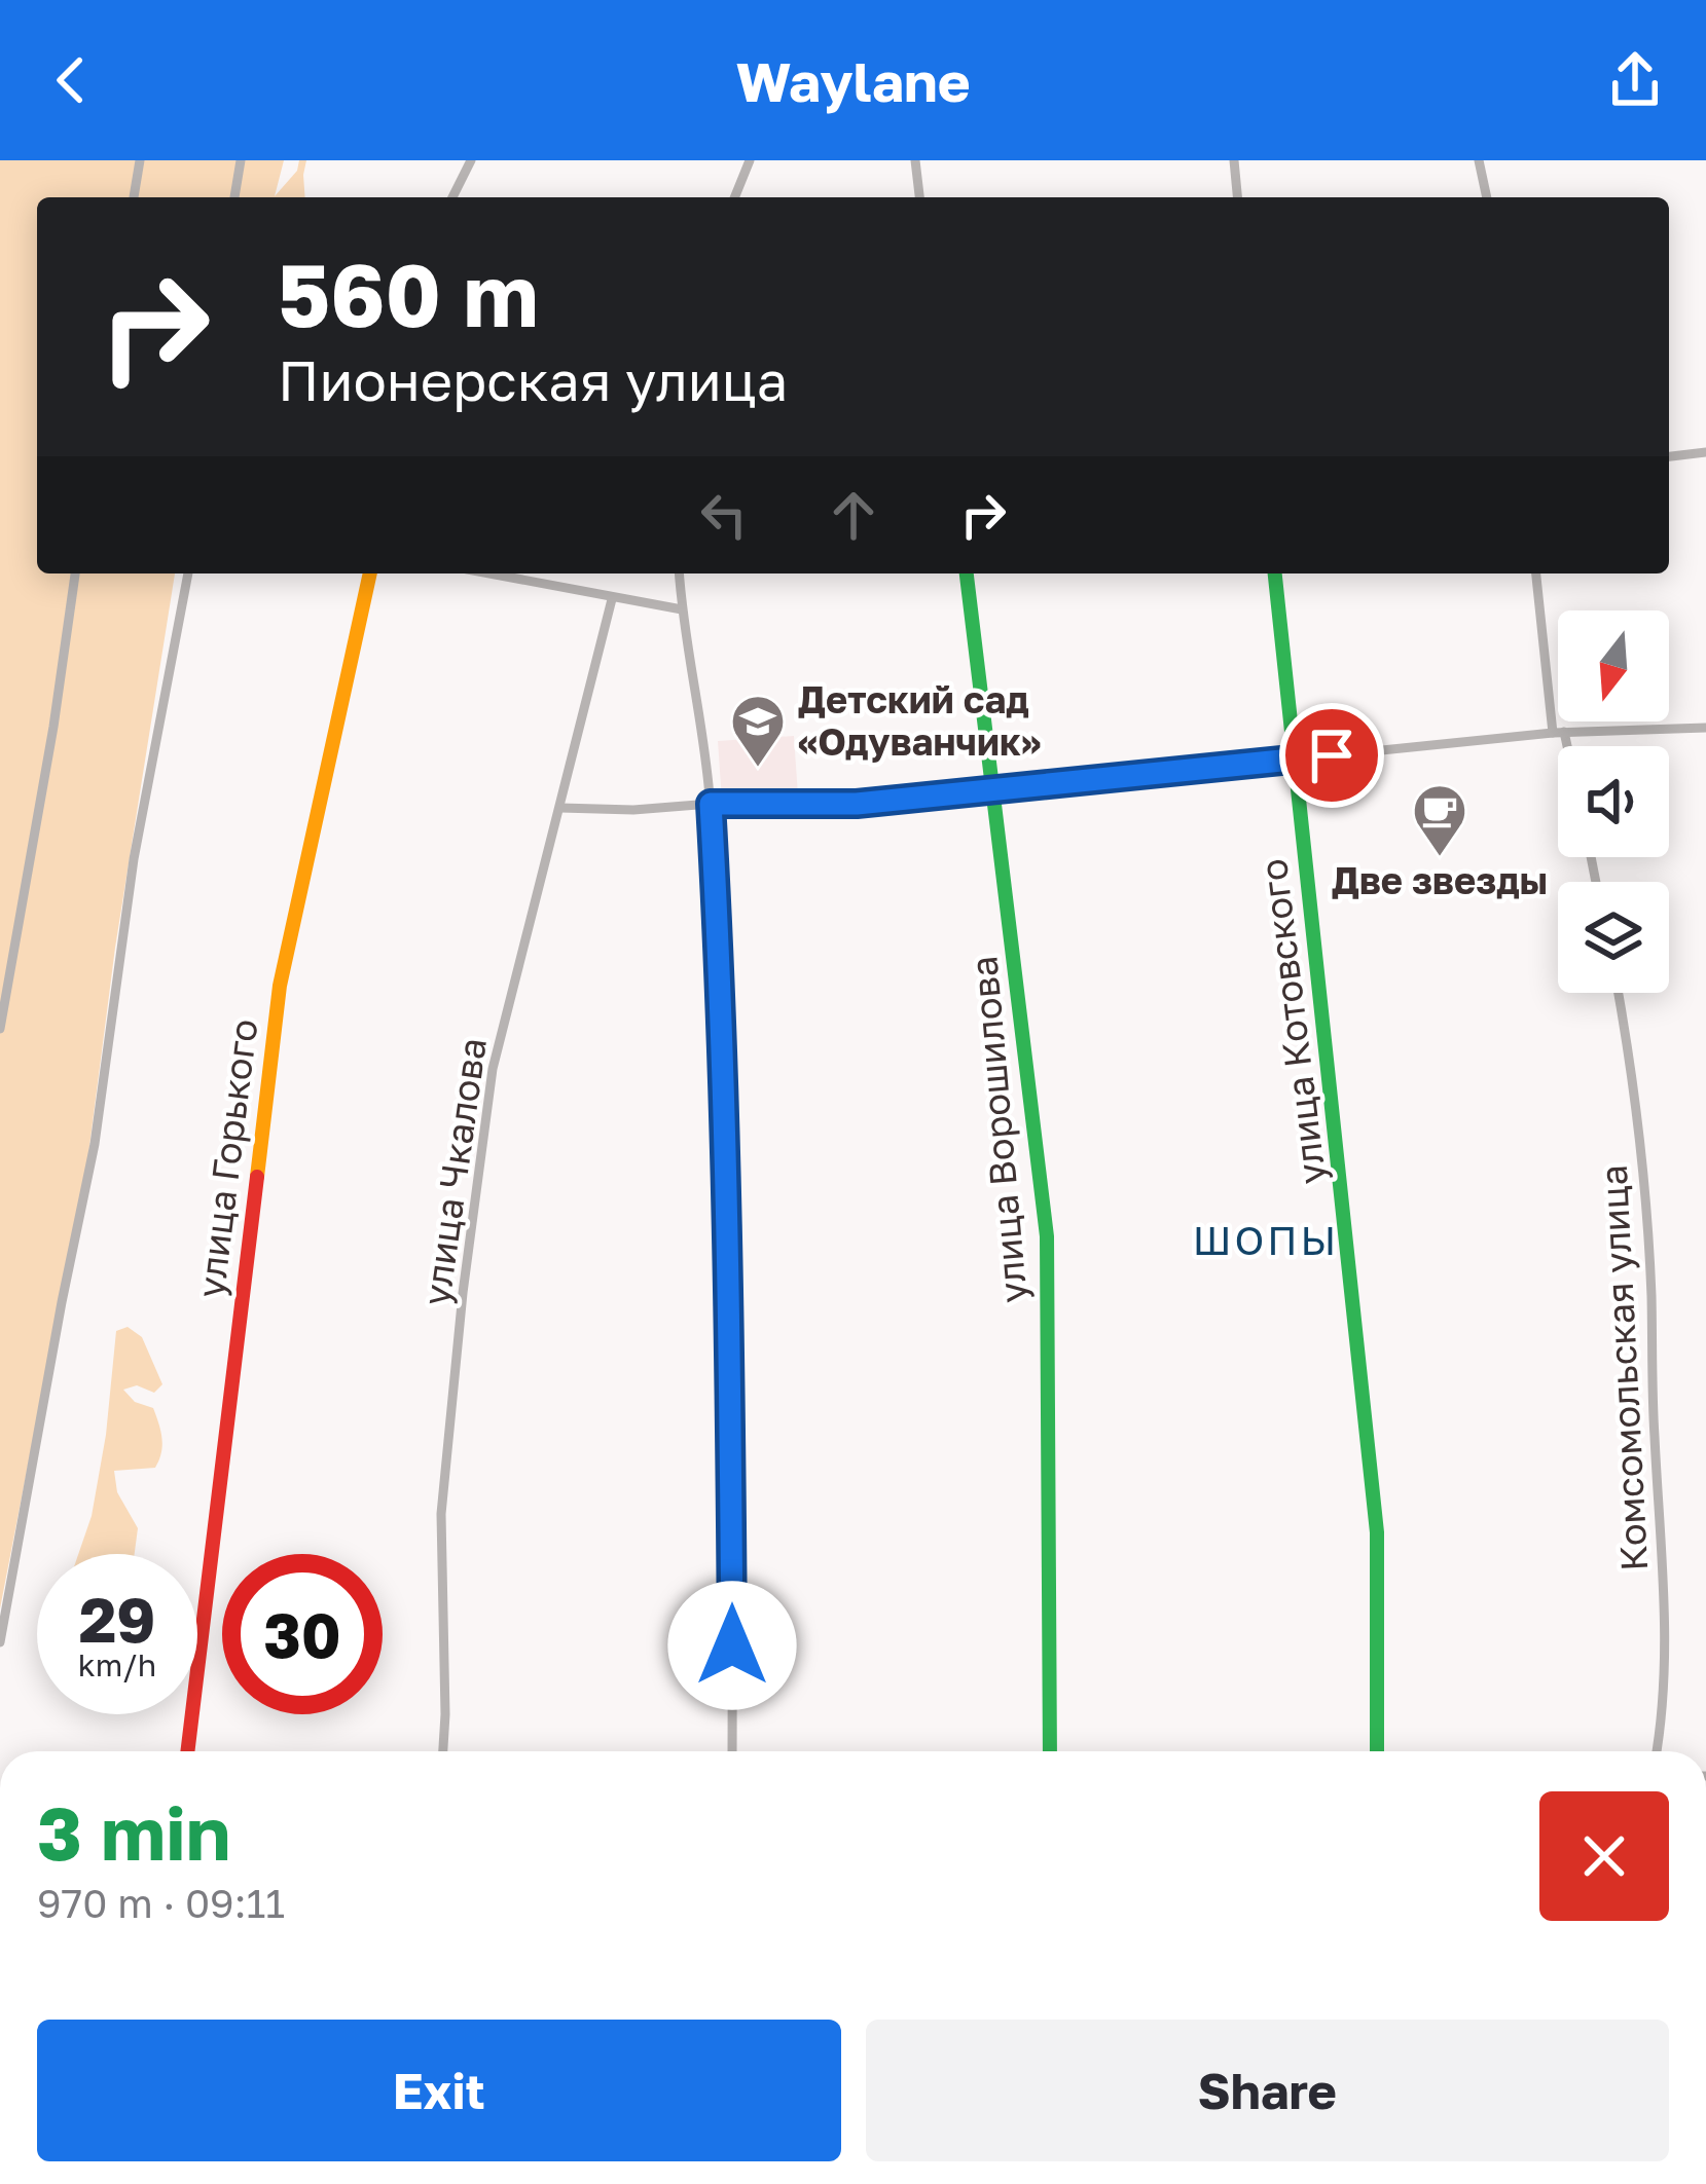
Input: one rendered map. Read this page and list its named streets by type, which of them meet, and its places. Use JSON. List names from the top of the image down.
{
  "streets": {
    "street": [
      "улица Котовского",
      "улица Ворошилова",
      "улица Горького",
      "улица Чкалова",
      "Комсомольская улица"
    ]
  },
  "districts": ["ШОПЫ"],
  "places": {
    "school or university": ["Детский сад «Одуванчик»"],
    "cafe": ["Две звезды"]
  },
  "north": "bottom",
  "page": {
    "header": "Waylane",
    "turn": ["560 m", "Пионерская улица"],
    "speed": "29 km/h",
    "limit": "30",
    "heading": ["3 min", "970 m · 09:11"],
    "buttons": ["Exit", "Share"]
  }
}
